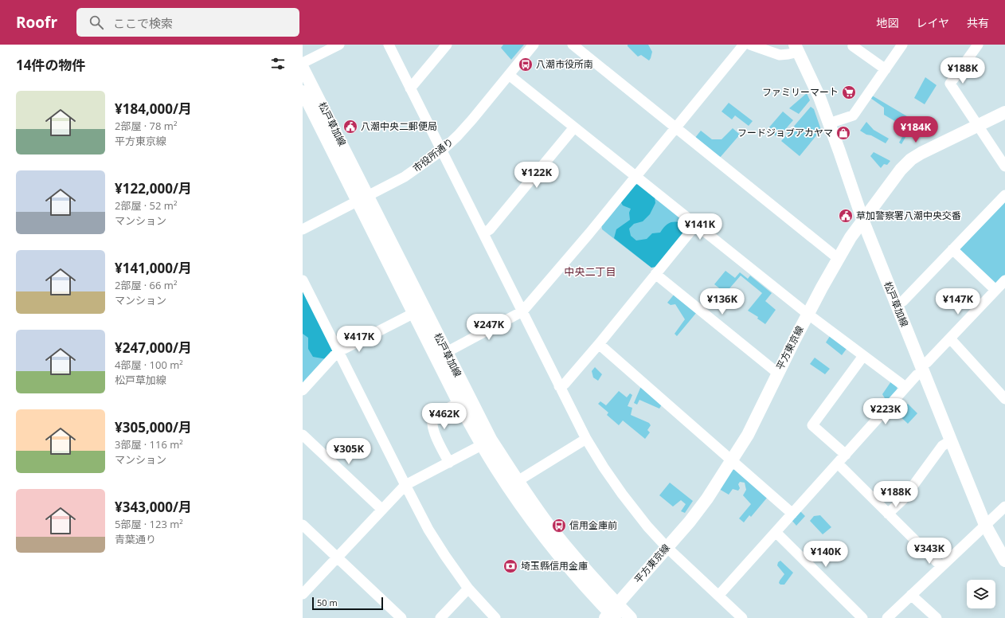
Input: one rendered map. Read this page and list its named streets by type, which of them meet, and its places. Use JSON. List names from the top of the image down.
{
  "streets": {
    "main road": ["松戸草加線", "平方東京線"],
    "street": ["市役所通り"]
  },
  "crossings": [
    ["松戸草加線", "市役所通り"],
    ["松戸草加線", "平方東京線"]
  ],
  "districts": ["中央二丁目"],
  "places": {
    "bus stop": ["八潮市役所南", "信用金庫前"],
    "supermarket": ["ファミリーマート"],
    "public building": ["八潮中央二郵便局", "草加警察署八潮中央交番"],
    "shop": ["フードジョブアカヤマ"],
    "bank": ["埼玉縣信用金庫"]
  },
  "scale_bar": "50 m",
  "page": {
    "header": "Roofr",
    "search": "ここで検索",
    "nav": ["地図", "レイヤ", "共有"],
    "heading": "14件の物件",
    "price": [
      "¥188K",
      "¥184K",
      "¥122K",
      "¥141K",
      "¥136K",
      "¥147K",
      "¥247K",
      "¥417K",
      "¥223K",
      "¥462K",
      "¥305K",
      "¥188K",
      "¥343K",
      "¥140K"
    ],
    "list": [
      {
        "name": "¥184,000/月",
        "note": "2部屋 · 78 m² · 平方東京線"
      },
      {
        "name": "¥122,000/月",
        "note": "2部屋 · 52 m² · マンション"
      },
      {
        "name": "¥141,000/月",
        "note": "2部屋 · 66 m² · マンション"
      },
      {
        "name": "¥247,000/月",
        "note": "4部屋 · 100 m² · 松戸草加線"
      },
      {
        "name": "¥305,000/月",
        "note": "3部屋 · 116 m² · マンション"
      },
      {
        "name": "¥343,000/月",
        "note": "5部屋 · 123 m² · 青葉通り"
      }
    ],
    "scale": "50 m"
  }
}
